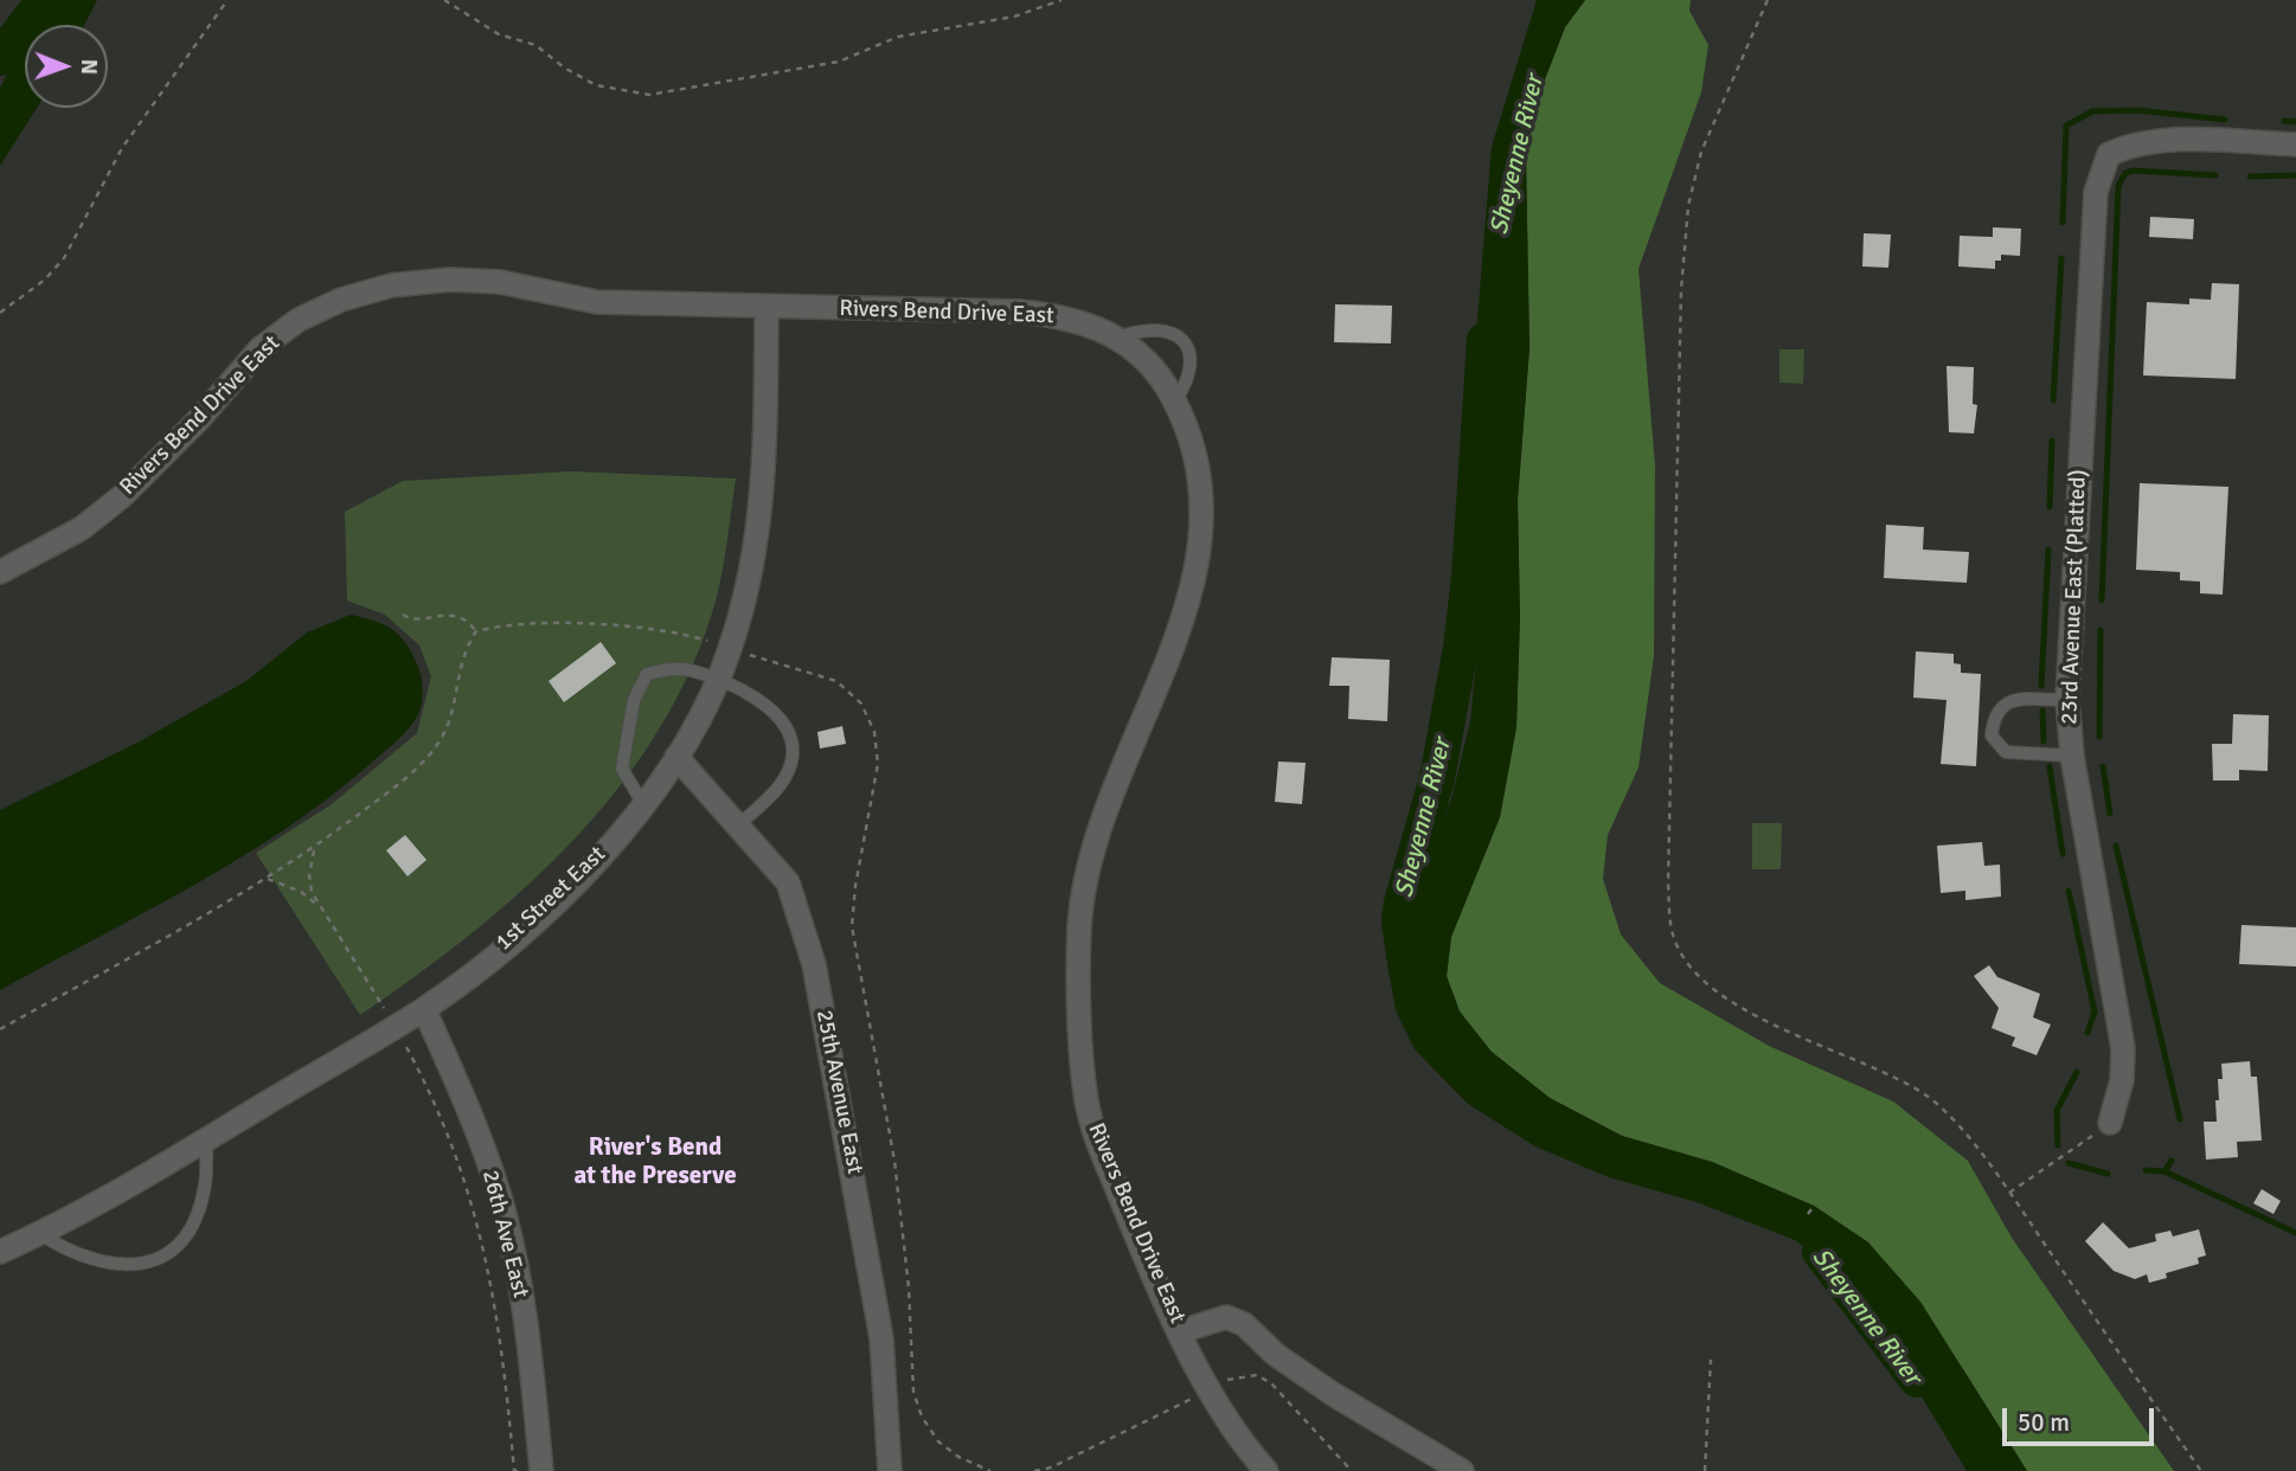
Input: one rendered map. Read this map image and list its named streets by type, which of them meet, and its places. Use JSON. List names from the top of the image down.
{
  "streets": {
    "street": [
      "Rivers Bend Drive East",
      "23rd Avenue East (Platted)",
      "1st Street East",
      "25th Avenue East",
      "26th Ave East"
    ]
  },
  "crossings": [
    ["Rivers Bend Drive East", "1st Street East"],
    ["1st Street East", "25th Avenue East"],
    ["1st Street East", "26th Ave East"]
  ],
  "districts": ["River's Bend at the Preserve"],
  "water": ["Sheyenne River"],
  "scale_bar": "50 m",
  "north": "right"
}
